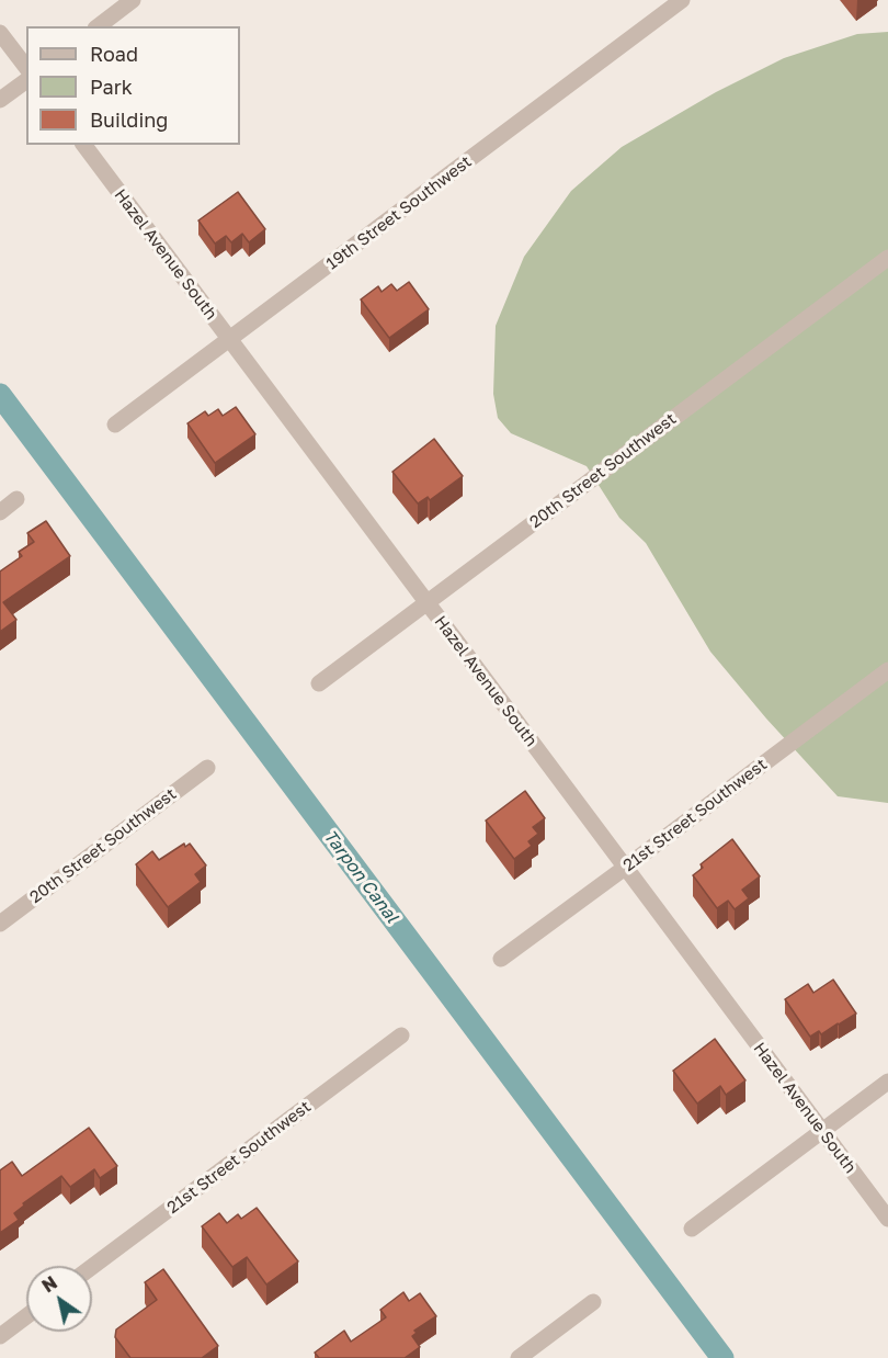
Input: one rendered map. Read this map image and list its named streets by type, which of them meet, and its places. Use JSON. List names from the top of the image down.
{
  "streets": {
    "street": [
      "19th Street Southwest",
      "Hazel Avenue South",
      "20th Street Southwest",
      "21st Street Southwest"
    ]
  },
  "crossings": [
    ["19th Street Southwest", "Hazel Avenue South"],
    ["Hazel Avenue South", "20th Street Southwest"],
    ["Hazel Avenue South", "21st Street Southwest"]
  ],
  "water": ["Tarpon Canal"],
  "legend": ["Road", "Park", "Building"],
  "north": "top left"
}
